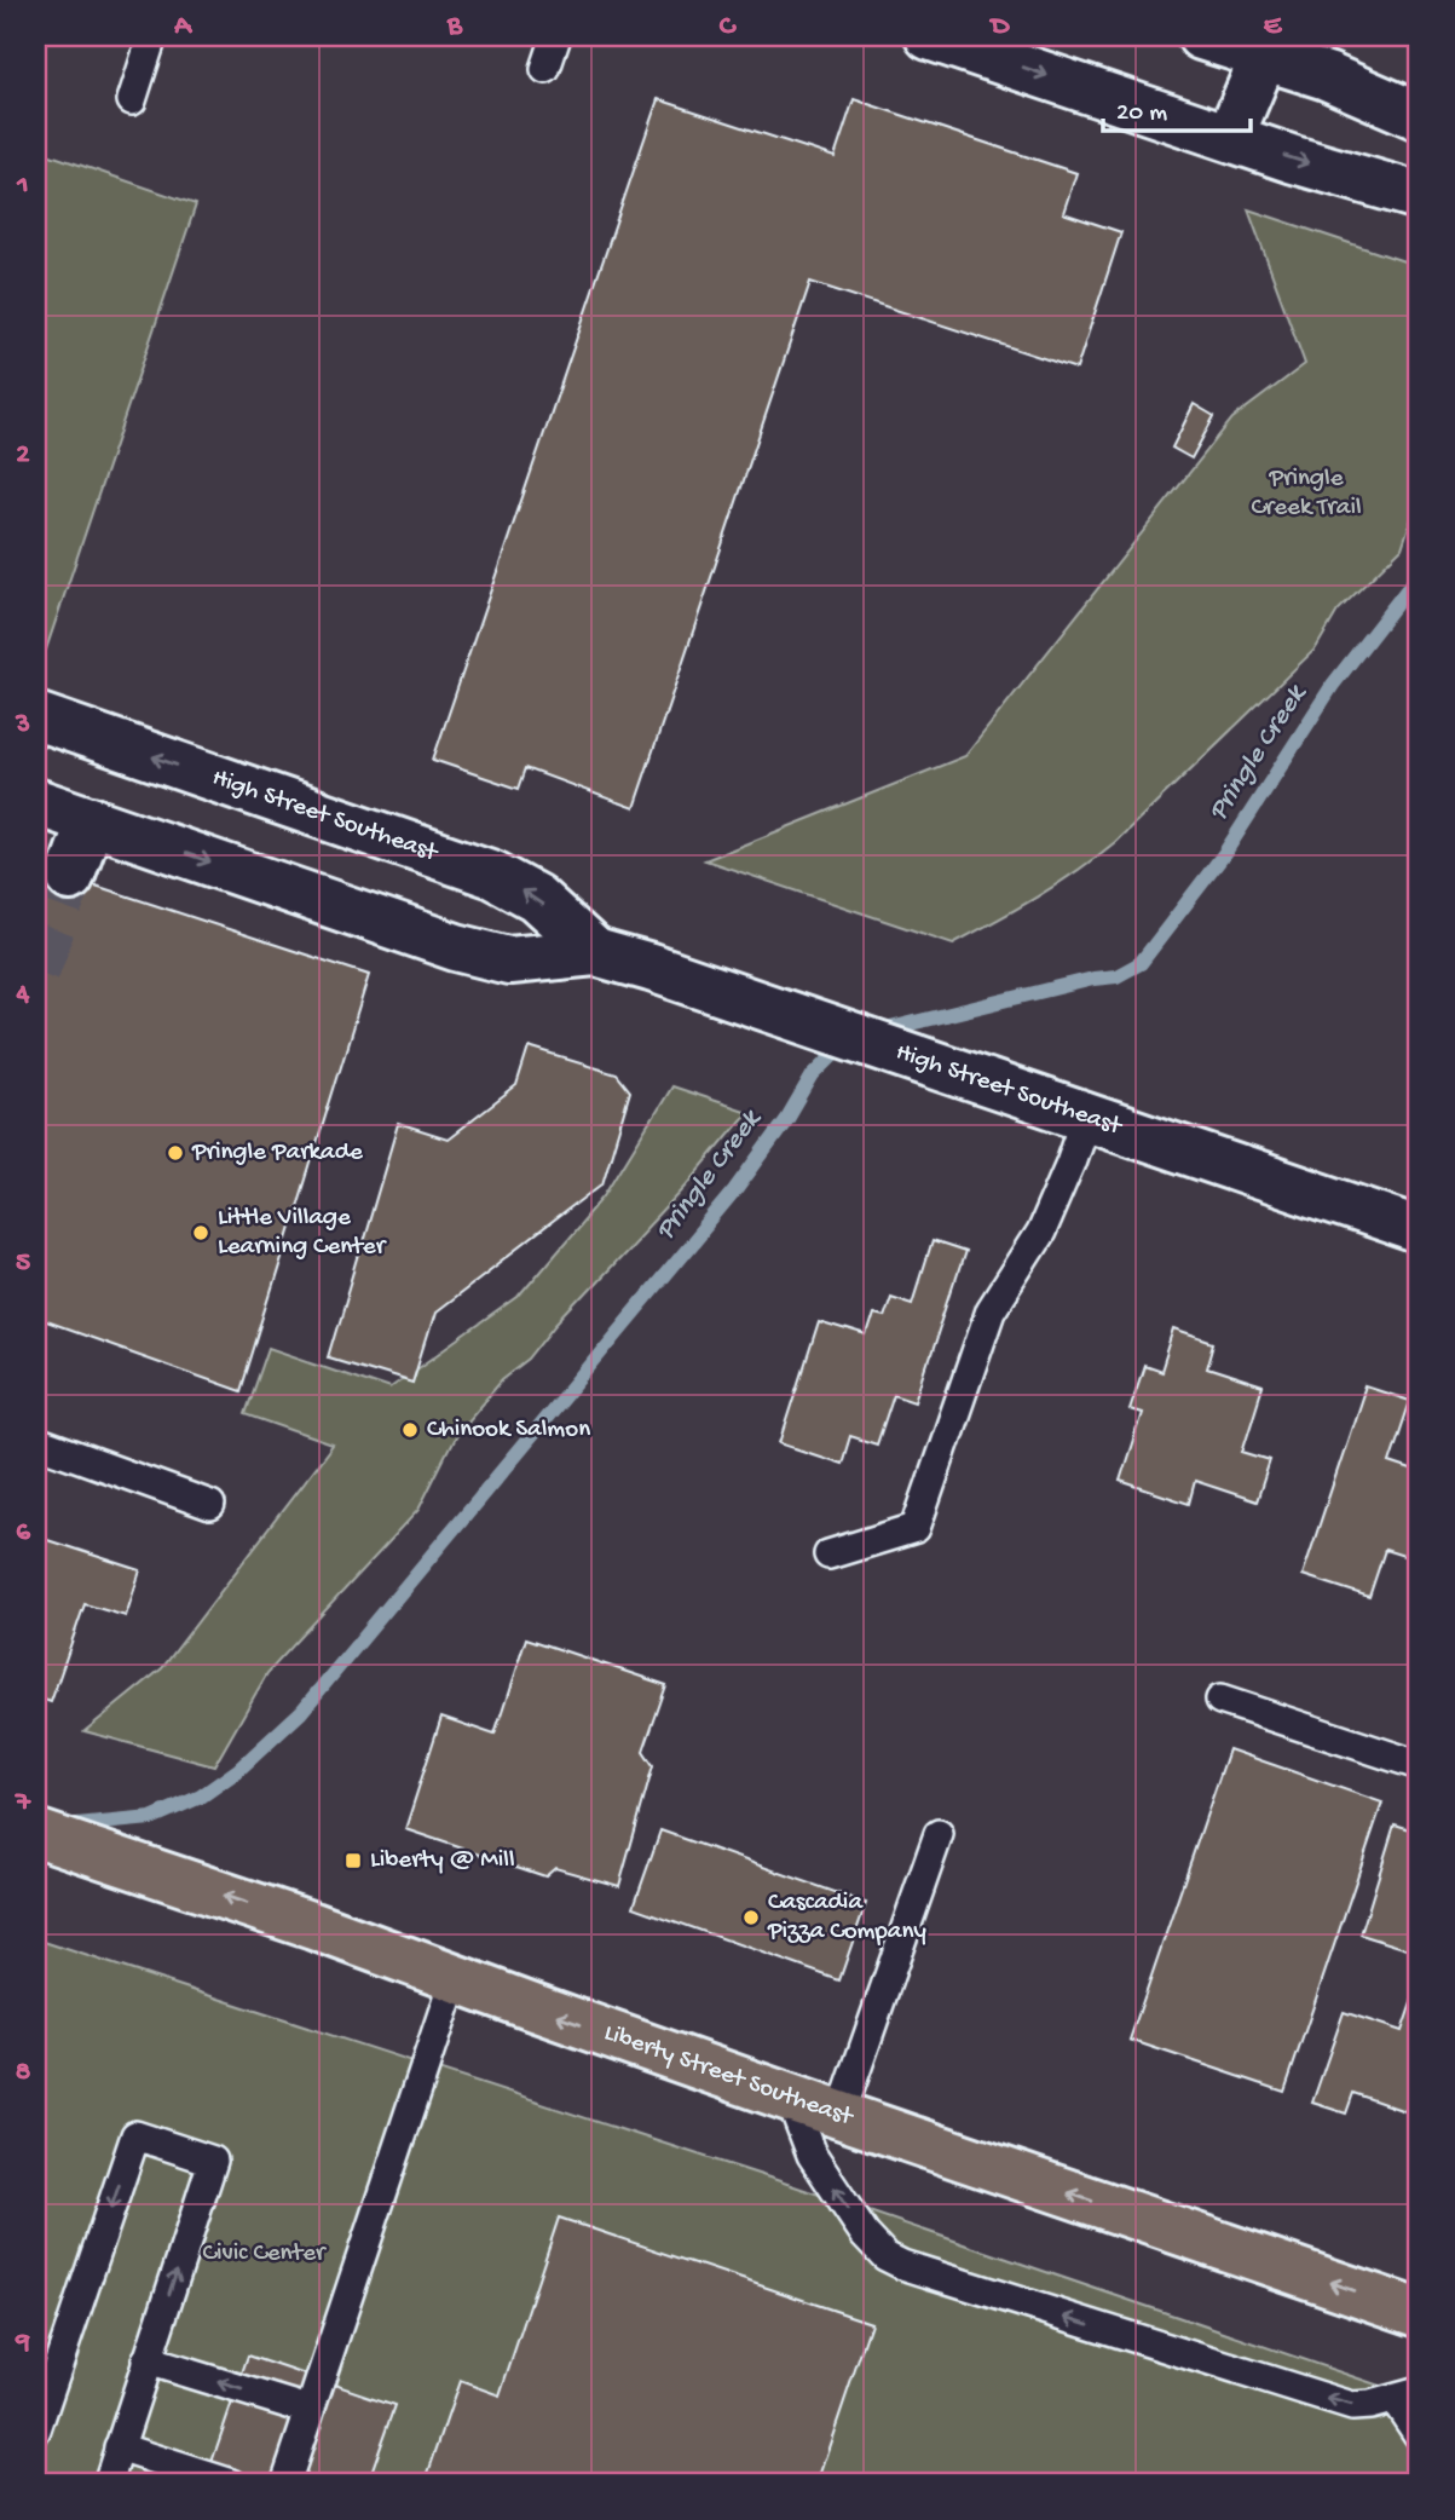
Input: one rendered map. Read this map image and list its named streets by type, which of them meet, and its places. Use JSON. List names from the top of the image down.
{
  "streets": {
    "main road": ["Liberty Street Southeast"],
    "street": ["High Street Southeast"]
  },
  "one_way": ["Liberty Street Southeast"],
  "water": ["Pringle Creek"],
  "parks": ["Pringle Creek Trail", "Civic Center"],
  "places": {
    "other": [
      "Pringle Parkade",
      "Little Village Learning Center",
      "Chinook Salmon",
      "Cascadia Pizza Company"
    ],
    "transit": ["Liberty @ Mill"]
  },
  "scale_bar": "20 m",
  "grid": {
    "columns": [
      "A",
      "B",
      "C",
      "D",
      "E"
    ],
    "rows": [
      "1",
      "2",
      "3",
      "4",
      "5",
      "6",
      "7",
      "8",
      "9"
    ]
  }
}
